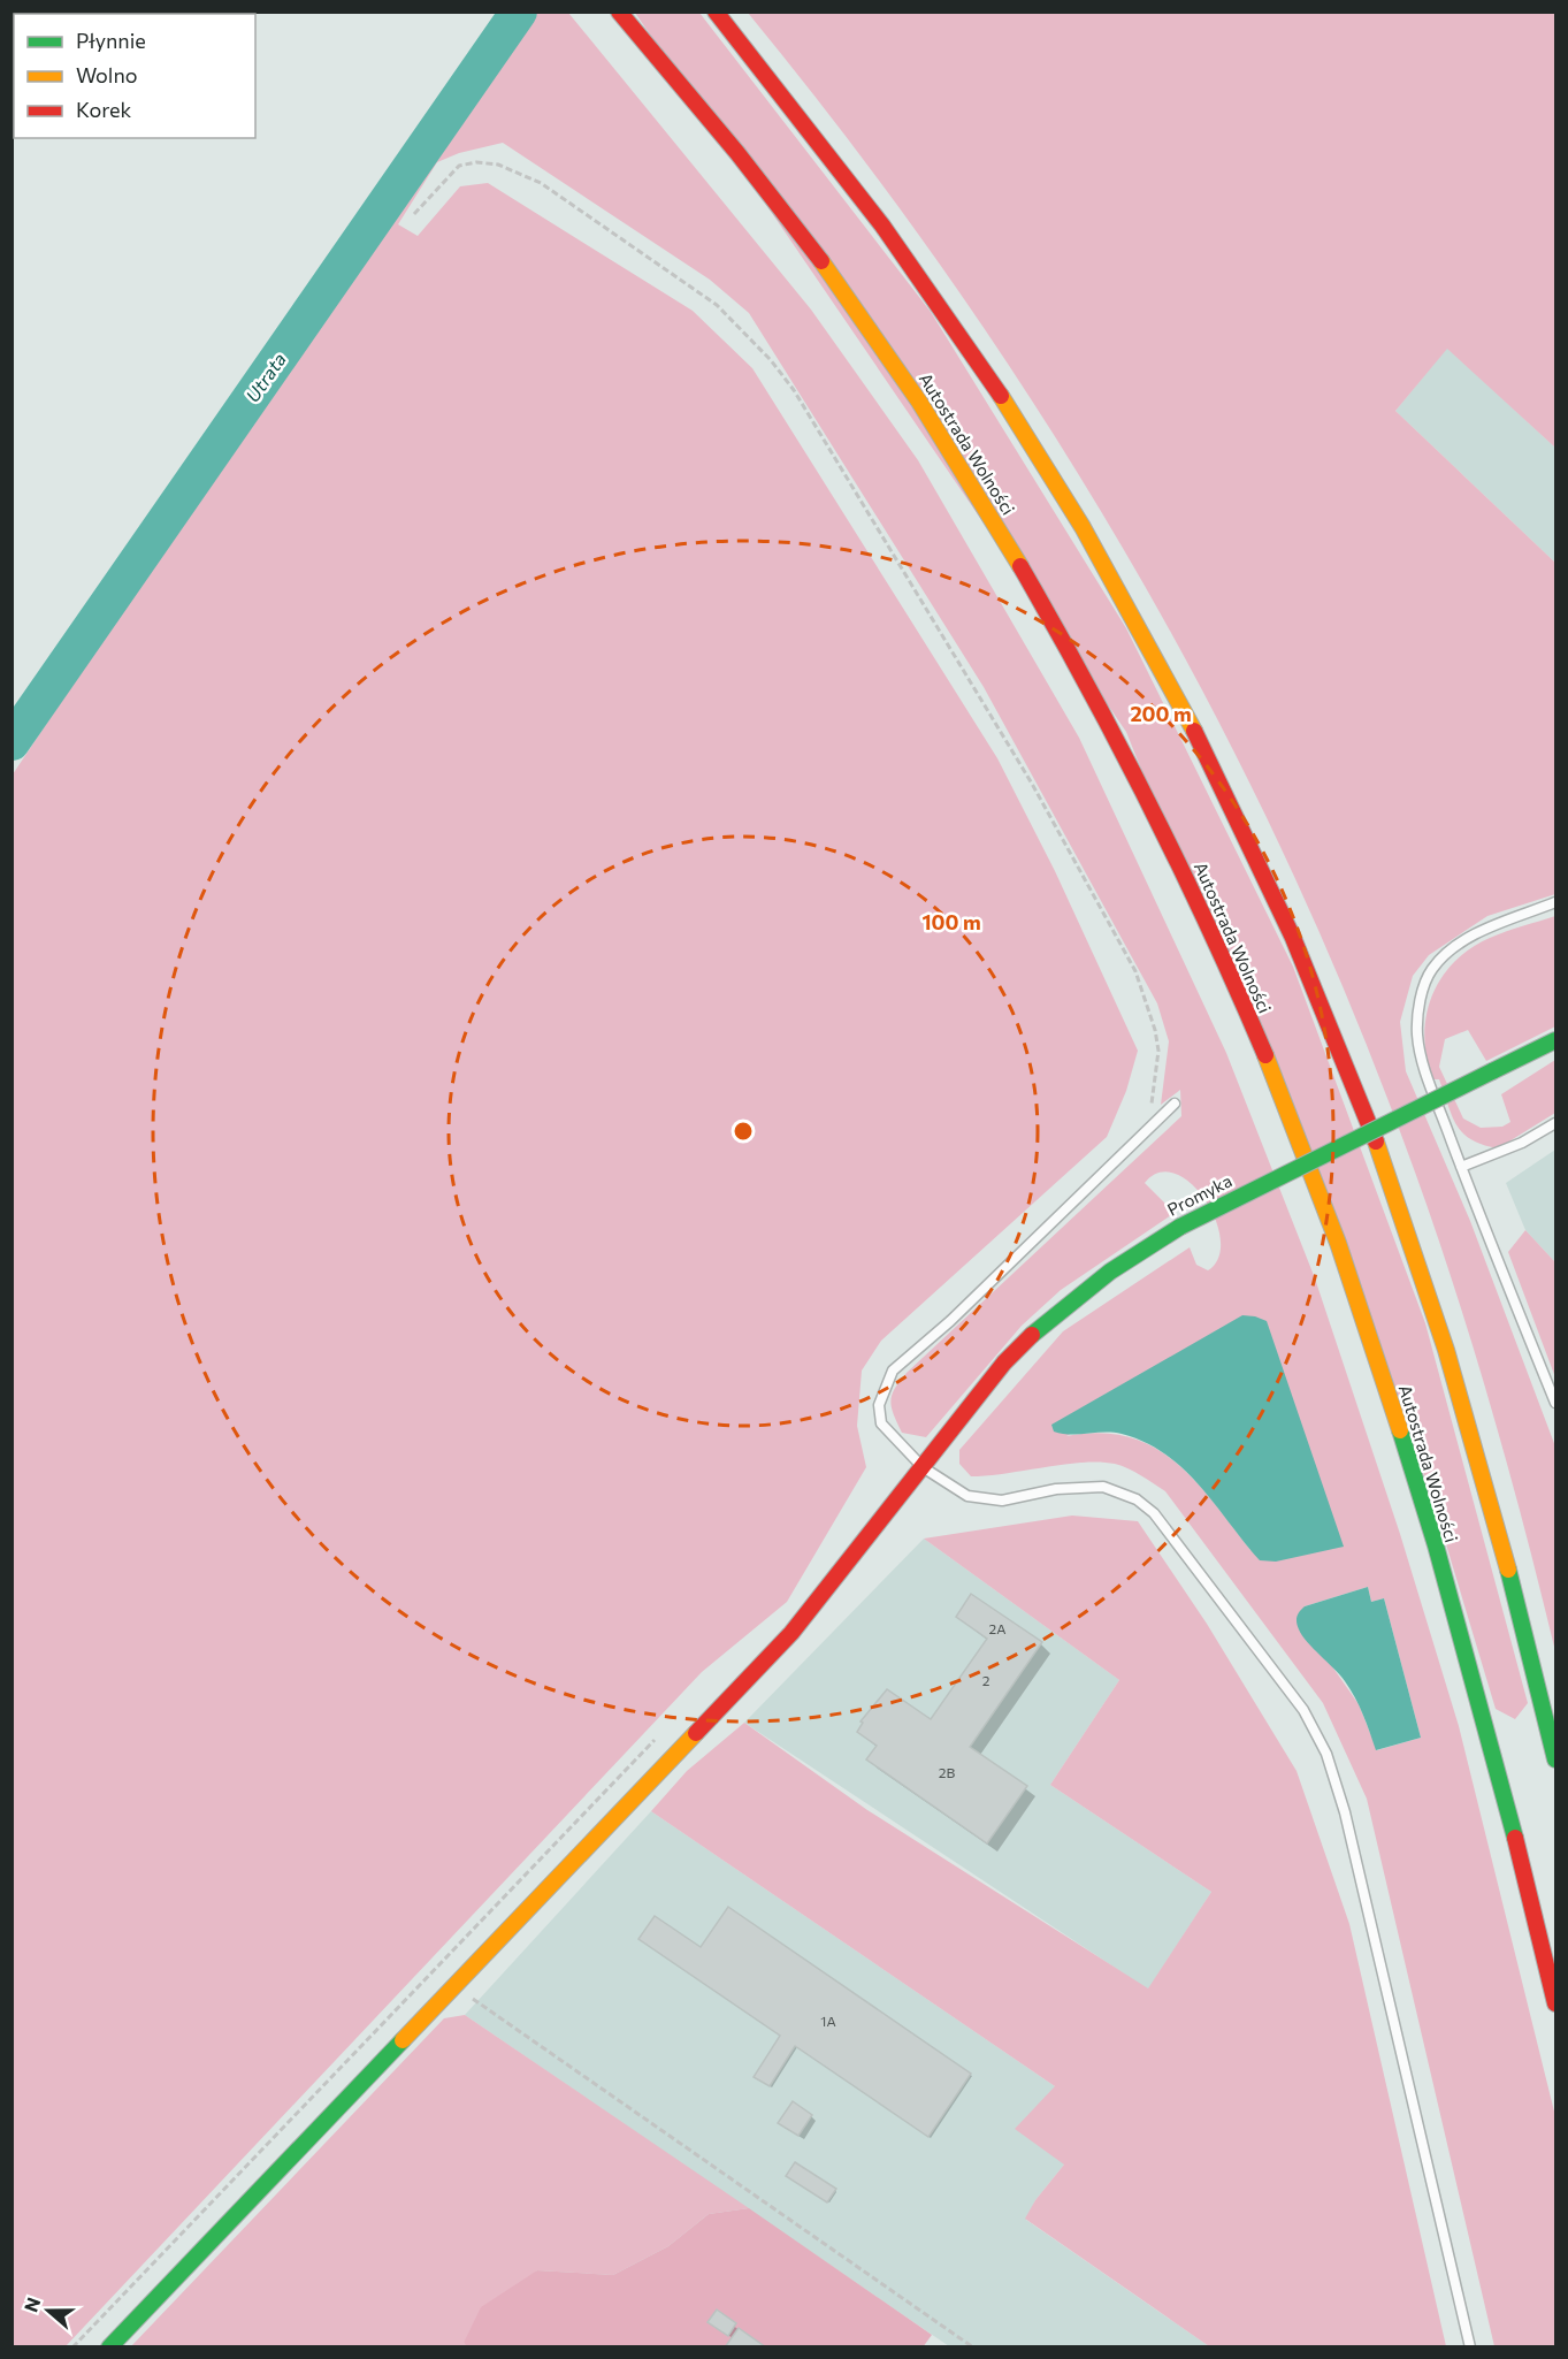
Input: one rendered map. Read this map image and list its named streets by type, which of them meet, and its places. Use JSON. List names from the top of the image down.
{
  "streets": {
    "main road": ["Autostrada Wolności", "Promyka"]
  },
  "water": ["Utrata"],
  "house_numbers": [
    "2A",
    "2",
    "2B",
    "1A"
  ],
  "legend": ["Płynnie", "Wolno", "Korek"],
  "north": "left",
  "rings": ["200 m", "100 m"]
}
